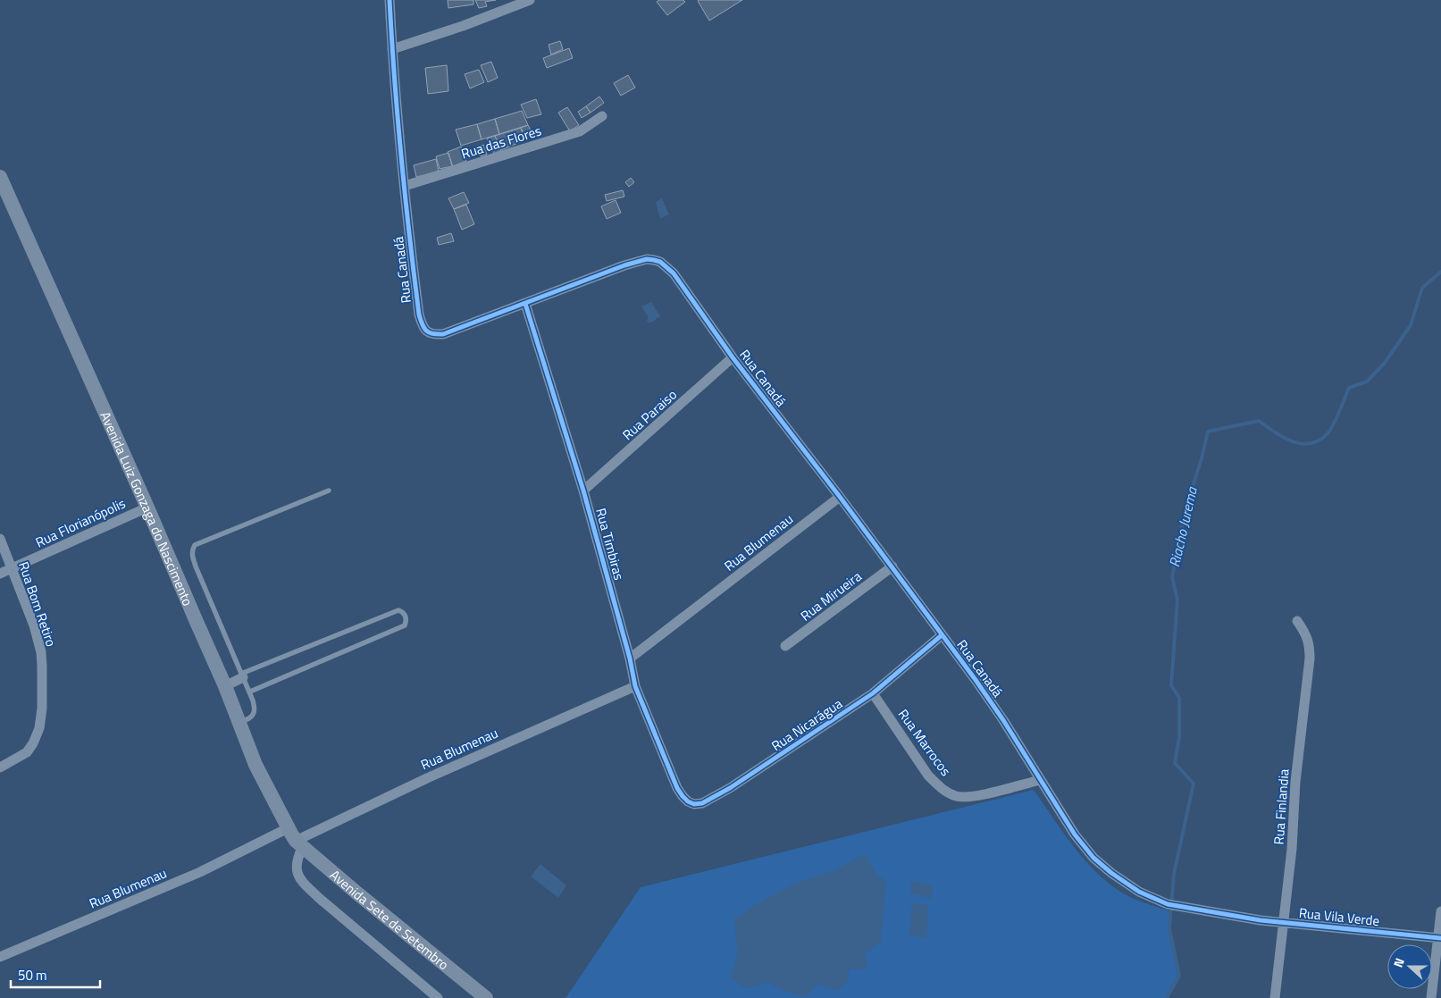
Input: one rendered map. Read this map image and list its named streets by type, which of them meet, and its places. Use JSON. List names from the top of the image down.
{
  "streets": {
    "main road": ["Avenida Luiz Gonzaga do Nascimento", "Avenida Sete de Setembro"],
    "street": [
      "Rua das Flores",
      "Rua Canadá",
      "Rua Paraiso",
      "Rua Florianópolis",
      "Rua Blumenau",
      "Rua Timbiras",
      "Rua Mirueira",
      "Rua Bom Retiro",
      "Rua Nicarágua",
      "Rua Marrocos",
      "Rua Finlandia",
      "Rua Vila Verde"
    ]
  },
  "crossings": [
    ["Rua das Flores", "Rua Canadá"],
    ["Rua Canadá", "Rua Paraiso"],
    ["Rua Canadá", "Rua Blumenau"],
    ["Rua Canadá", "Rua Timbiras"],
    ["Rua Canadá", "Rua Mirueira"],
    ["Rua Canadá", "Rua Nicarágua"],
    ["Rua Canadá", "Rua Marrocos"],
    ["Rua Canadá", "Rua Vila Verde"],
    ["Rua Paraiso", "Rua Timbiras"],
    ["Avenida Luiz Gonzaga do Nascimento", "Rua Florianópolis"],
    ["Avenida Luiz Gonzaga do Nascimento", "Rua Blumenau"],
    ["Avenida Luiz Gonzaga do Nascimento", "Avenida Sete de Setembro"],
    ["Rua Florianópolis", "Rua Bom Retiro"],
    ["Rua Blumenau", "Rua Timbiras"],
    ["Rua Blumenau", "Avenida Sete de Setembro"],
    ["Rua Timbiras", "Rua Nicarágua"],
    ["Rua Nicarágua", "Rua Marrocos"],
    ["Rua Finlandia", "Rua Vila Verde"]
  ],
  "water": ["Riacho Jurema"],
  "scale_bar": "50 m",
  "north": "left"
}
